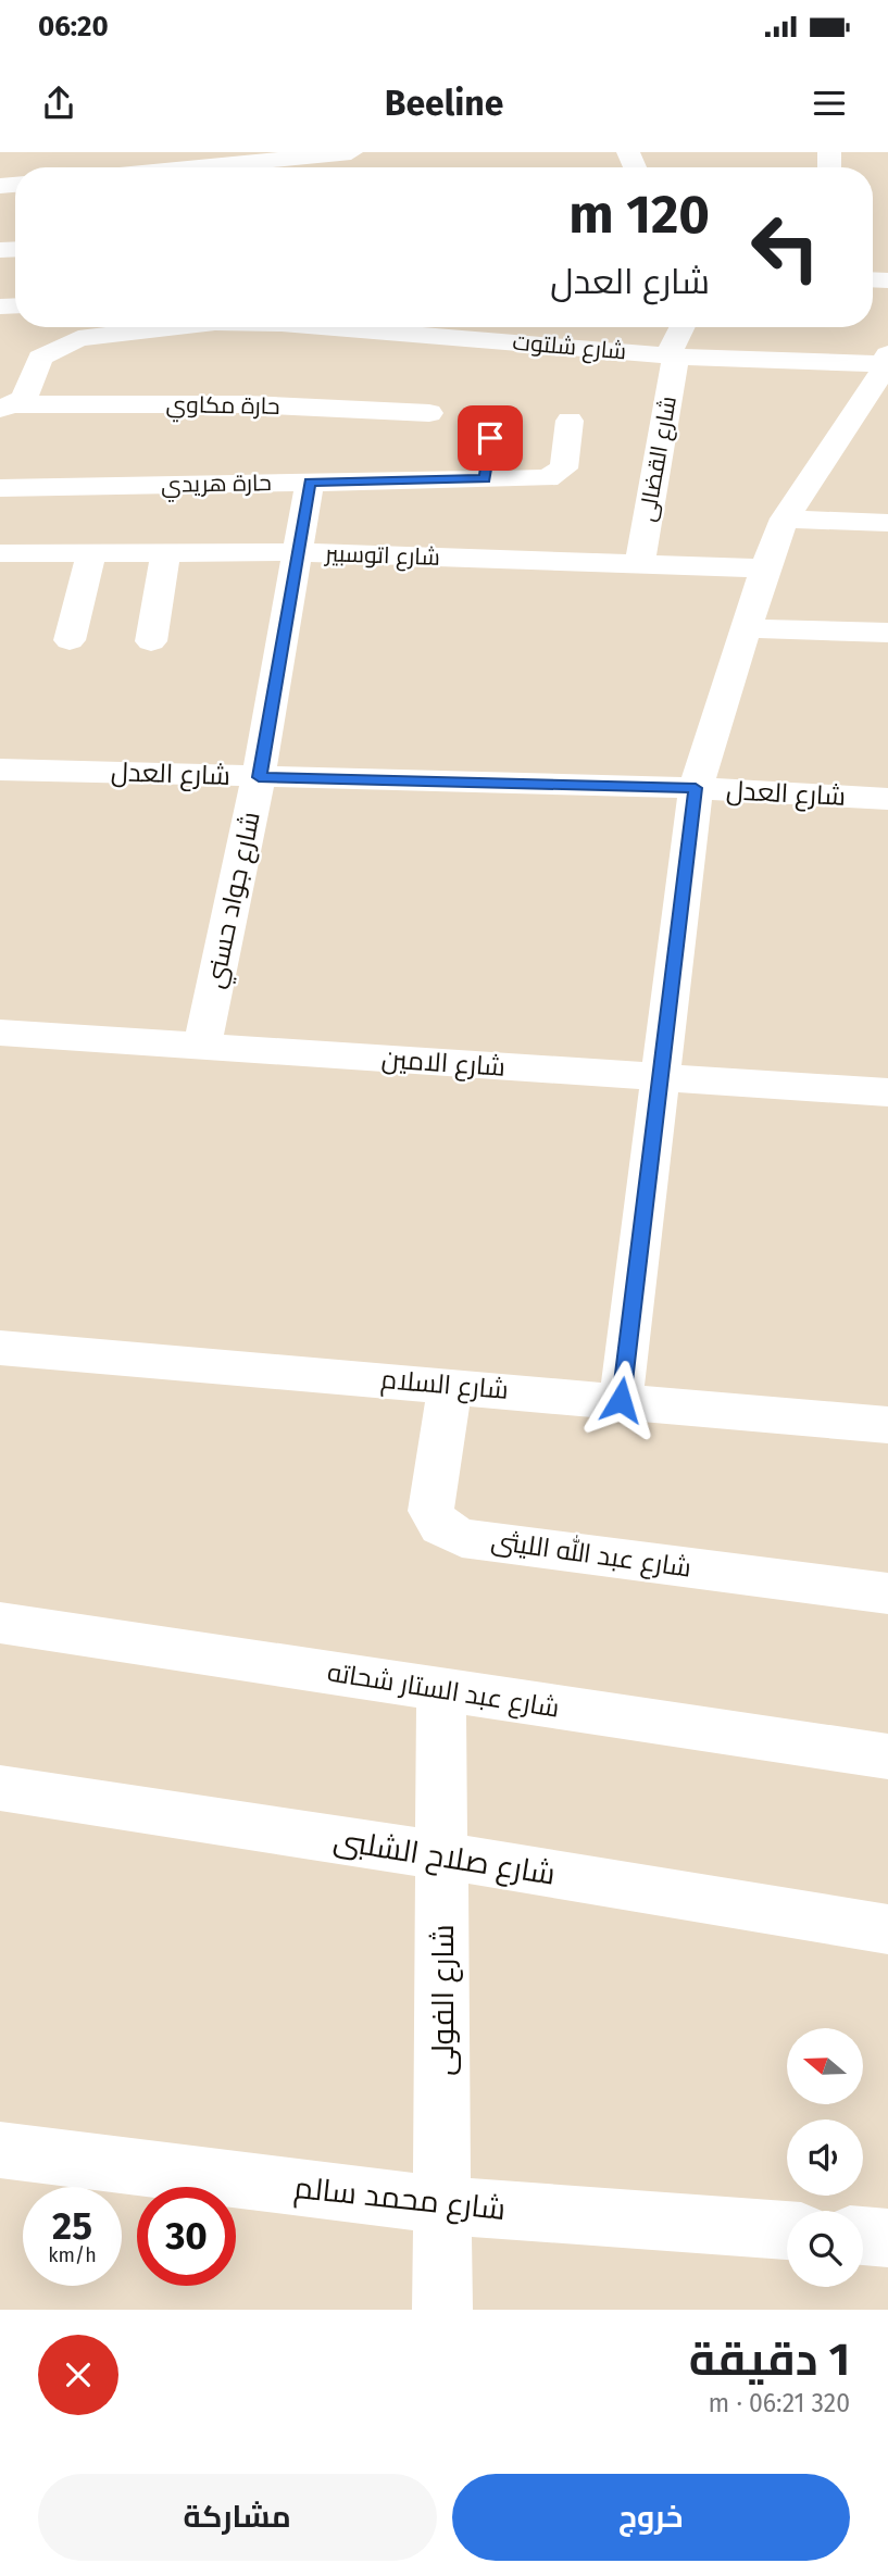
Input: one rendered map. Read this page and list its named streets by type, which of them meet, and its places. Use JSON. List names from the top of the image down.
{
  "streets": {
    "street": [
      "شارع شلتوت",
      "حارة مكاوي",
      "شارع القضالى",
      "حارة هريدي",
      "شارع اتوسبير",
      "شارع العدل",
      "شارع جواد حسني",
      "شارع الامين",
      "شارع السلام",
      "شارع عبد الله الليثى",
      "شارع عبد الستار شحاته",
      "شارع صلاح الشلبى",
      "شارع الفولى",
      "شارع محمد سالم"
    ]
  },
  "crossings": [
    ["شارع شلتوت", "حارة مكاوي"],
    ["شارع شلتوت", "شارع القضالى"],
    ["شارع القضالى", "شارع اتوسبير"],
    ["حارة هريدي", "شارع جواد حسني"],
    ["شارع اتوسبير", "شارع جواد حسني"],
    ["شارع العدل", "شارع جواد حسني"],
    ["شارع جواد حسني", "شارع الامين"],
    ["شارع السلام", "شارع عبد الله الليثى"],
    ["شارع عبد الستار شحاته", "شارع الفولى"],
    ["شارع صلاح الشلبى", "شارع الفولى"],
    ["شارع الفولى", "شارع محمد سالم"]
  ],
  "north": "left",
  "page": {
    "status": "06:20",
    "header": "Beeline",
    "turn": ["120 m", "شارع العدل"],
    "speed": "25 km/h",
    "limit": "30",
    "heading": ["1 دقيقة", "320 m · 06:21"],
    "buttons": ["خروج", "مشاركة"]
  }
}
